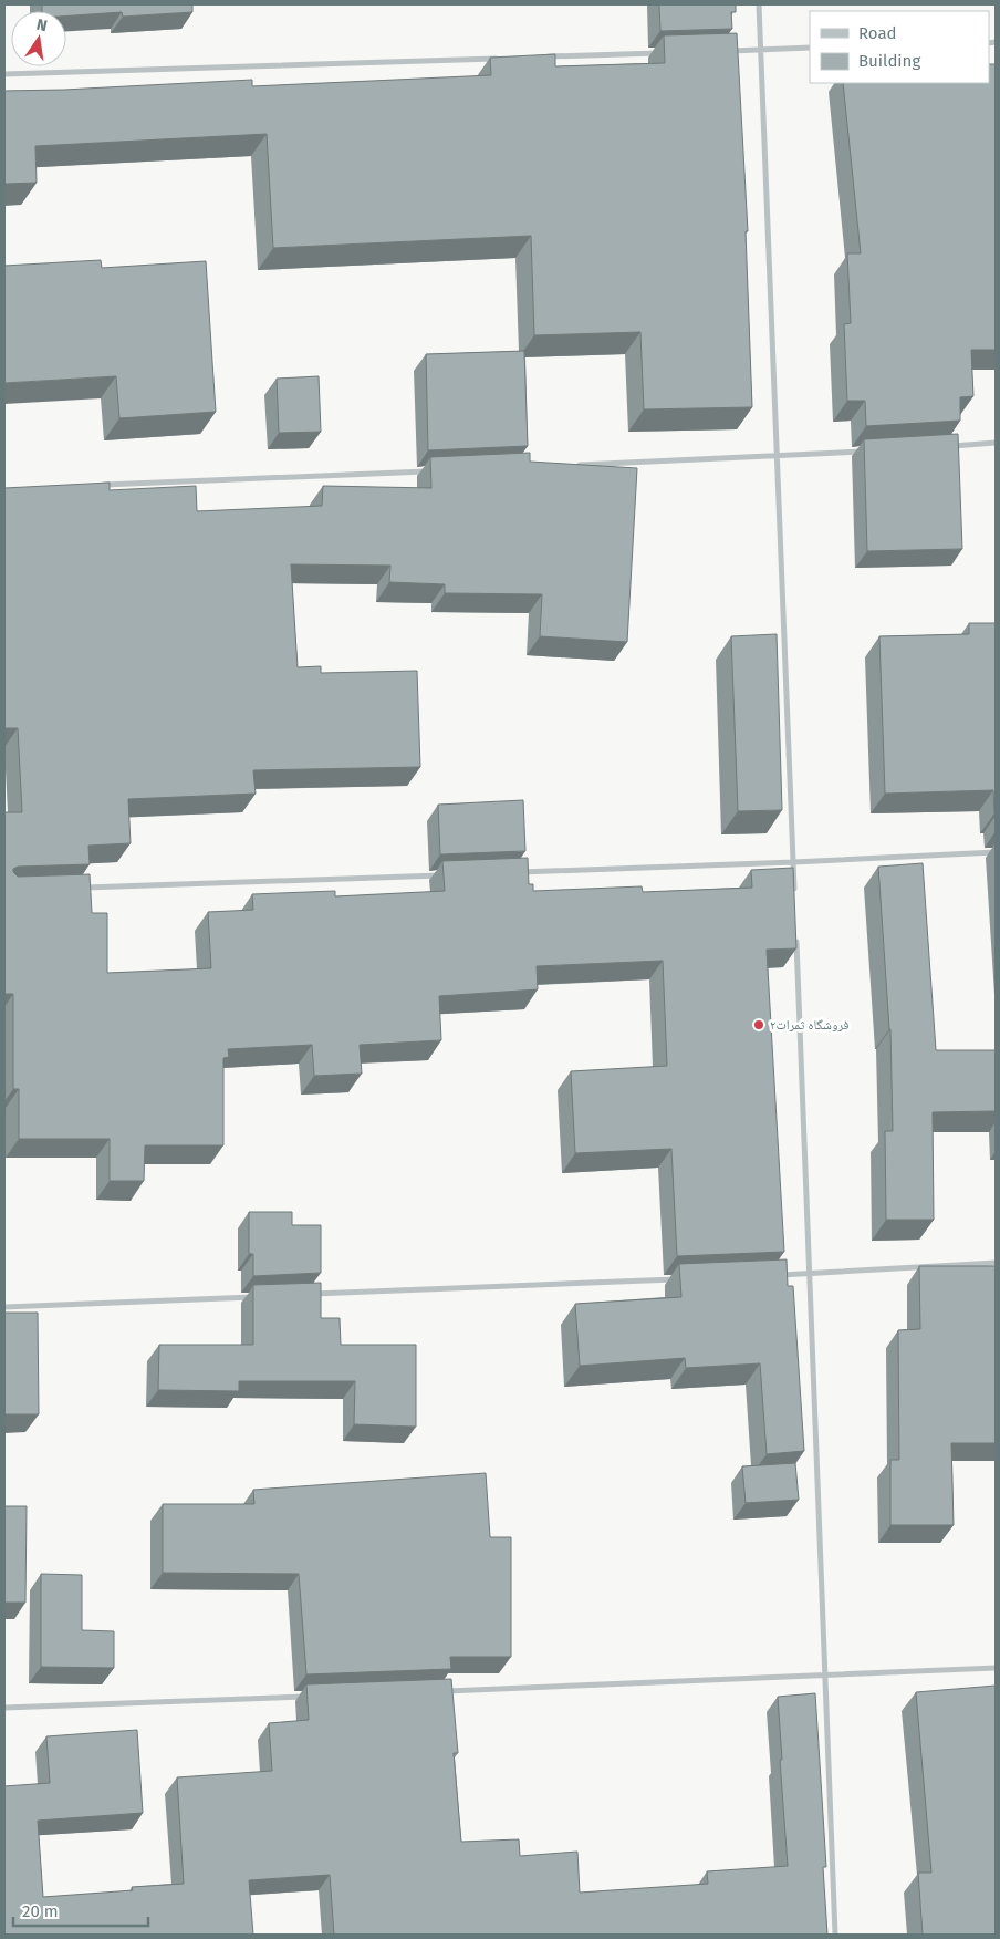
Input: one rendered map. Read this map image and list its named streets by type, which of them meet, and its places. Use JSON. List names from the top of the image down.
{
  "places": ["فروشگاه ثمرات٢"],
  "legend": ["Road", "Building"],
  "scale_bar": "20 m",
  "north": "top"
}
